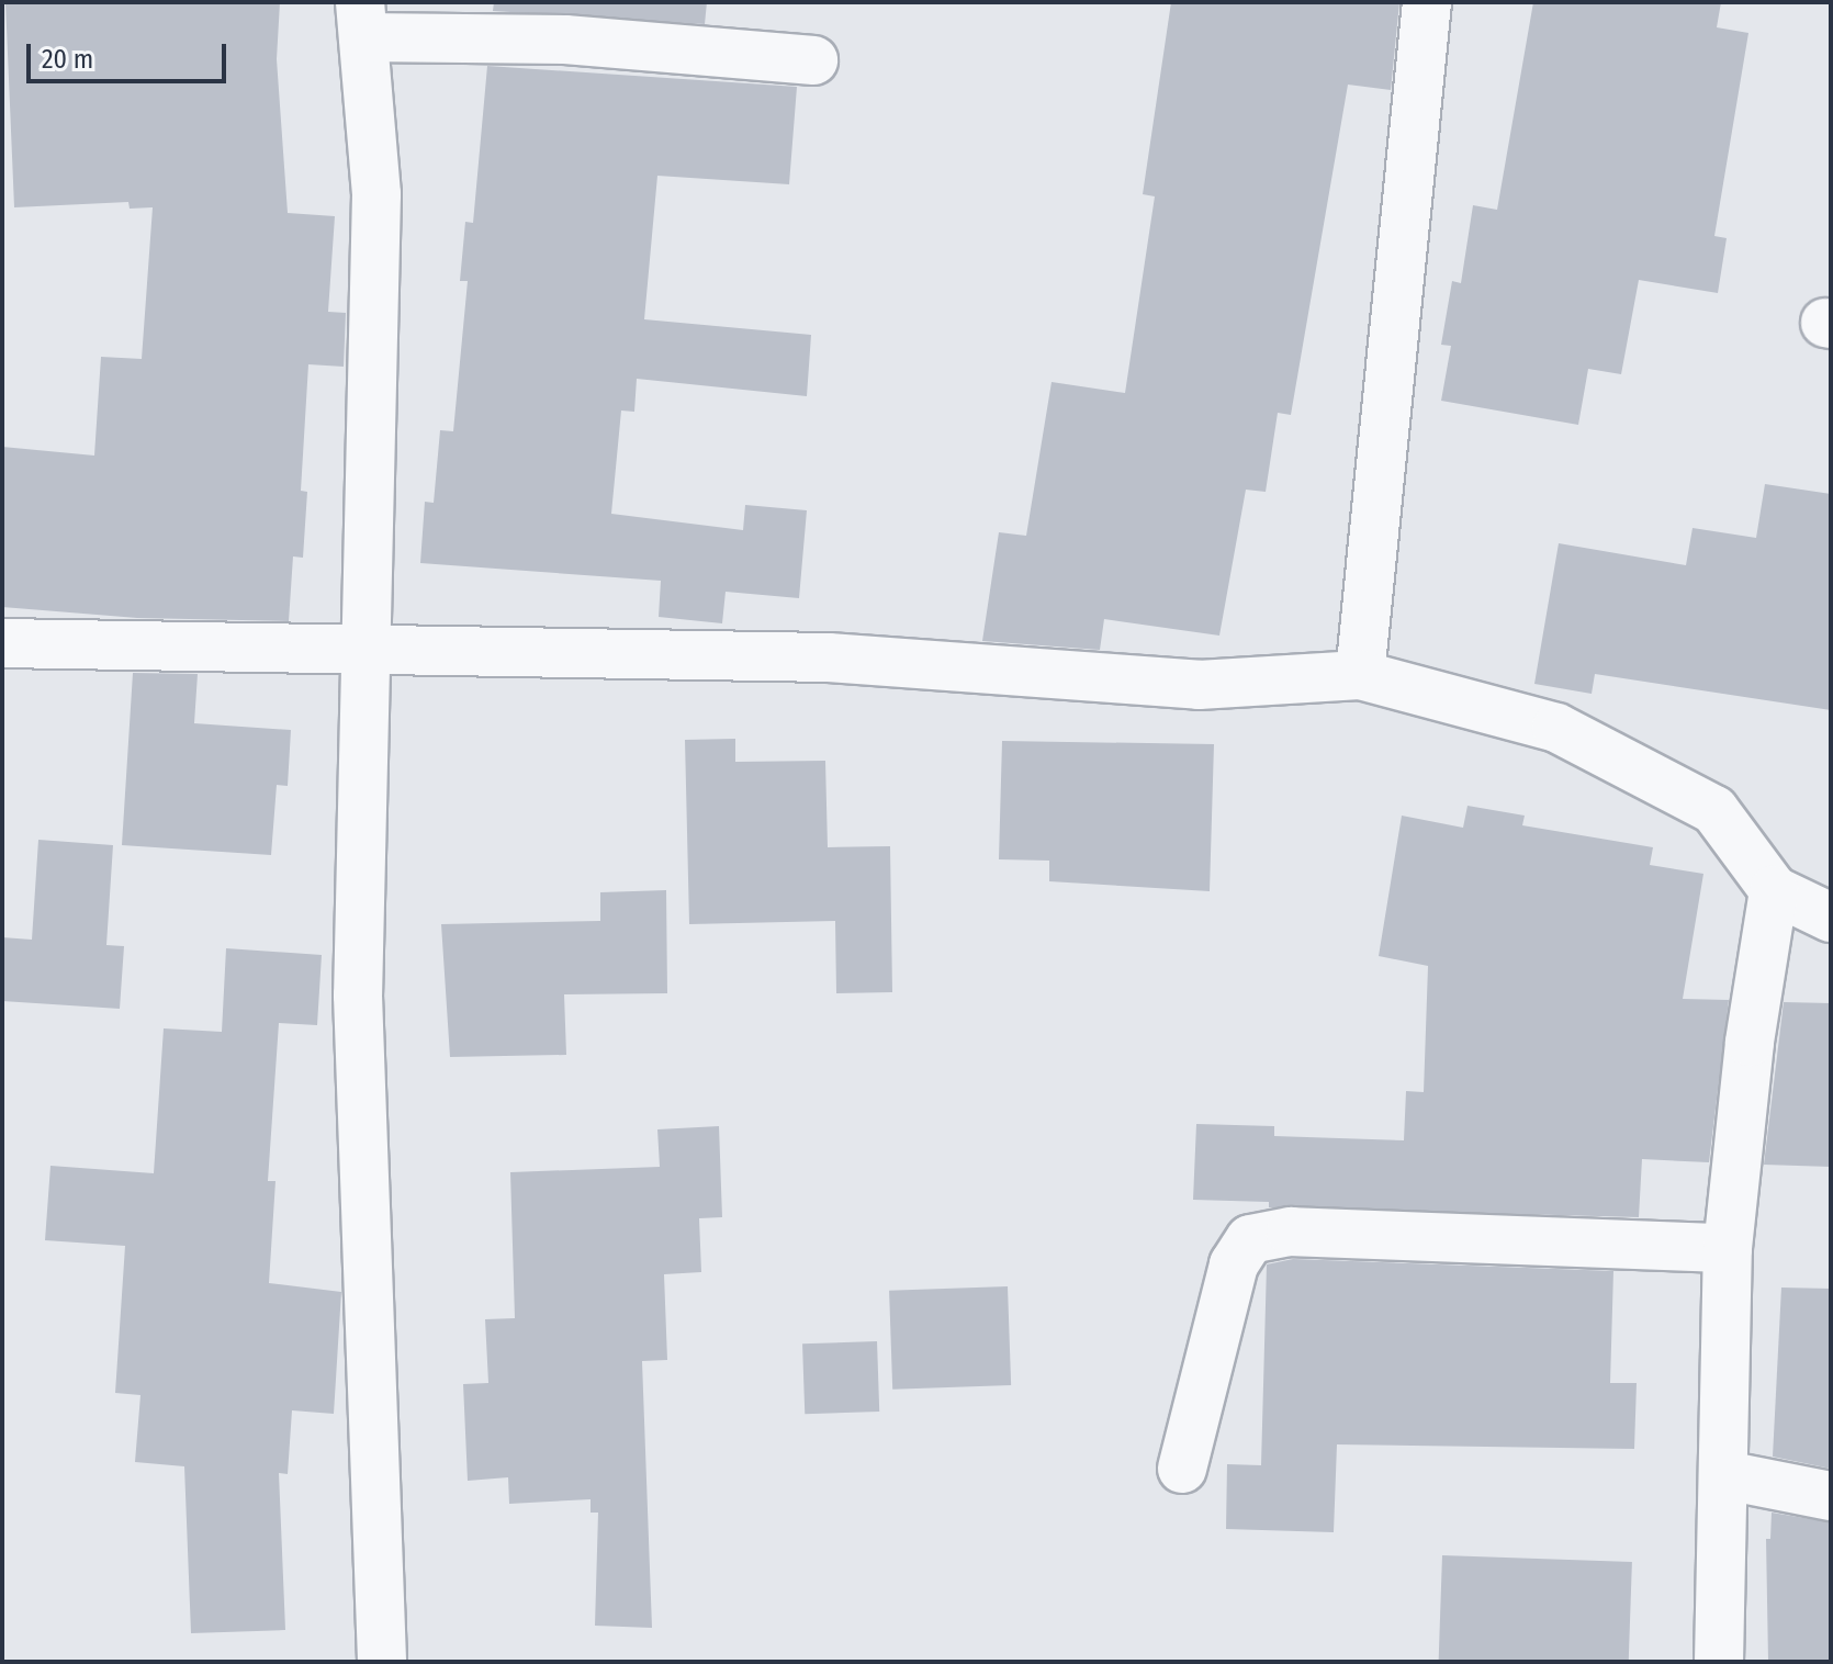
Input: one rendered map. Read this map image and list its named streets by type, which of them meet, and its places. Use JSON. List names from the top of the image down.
{
  "scale_bar": "20 m"
}
